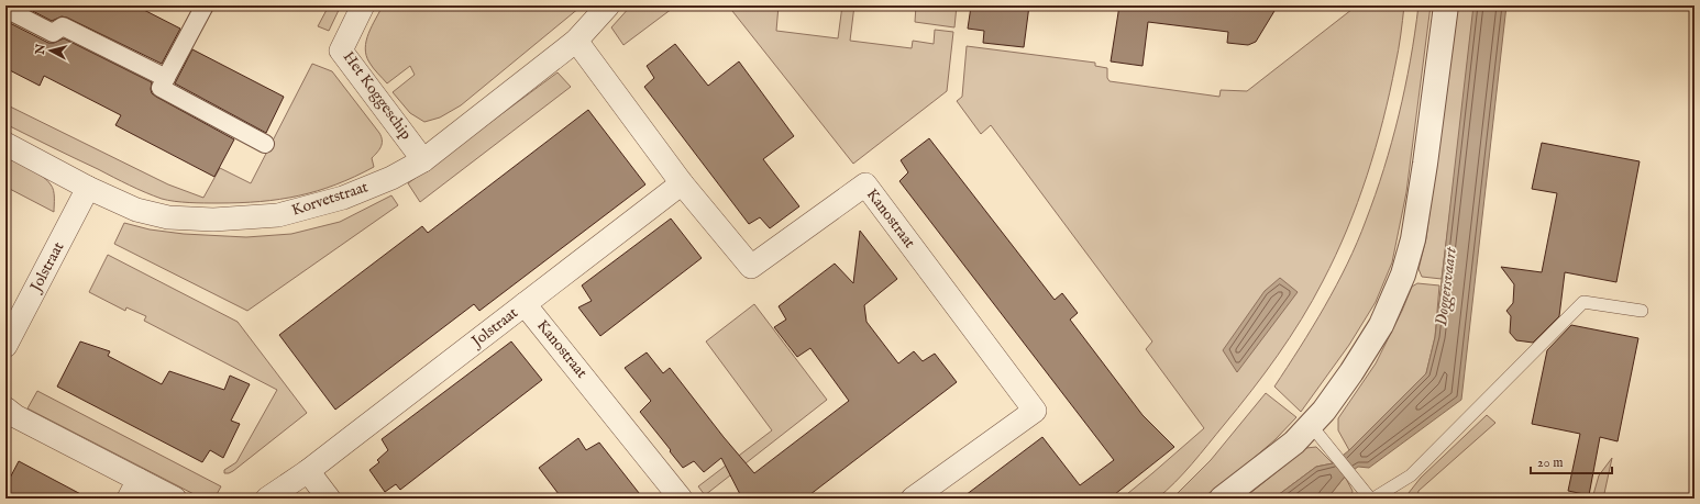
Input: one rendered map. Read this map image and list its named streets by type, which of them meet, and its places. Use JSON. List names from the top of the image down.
{
  "streets": {
    "street": [
      "Het Koggeschip",
      "Korvetstraat",
      "Kanostraat",
      "Jolstraat"
    ]
  },
  "crossings": [
    ["Het Koggeschip", "Korvetstraat"],
    ["Korvetstraat", "Kanostraat"],
    ["Korvetstraat", "Jolstraat"],
    ["Kanostraat", "Jolstraat"]
  ],
  "water": ["Doggersvaart"],
  "scale_bar": "20 m",
  "north": "left"
}
